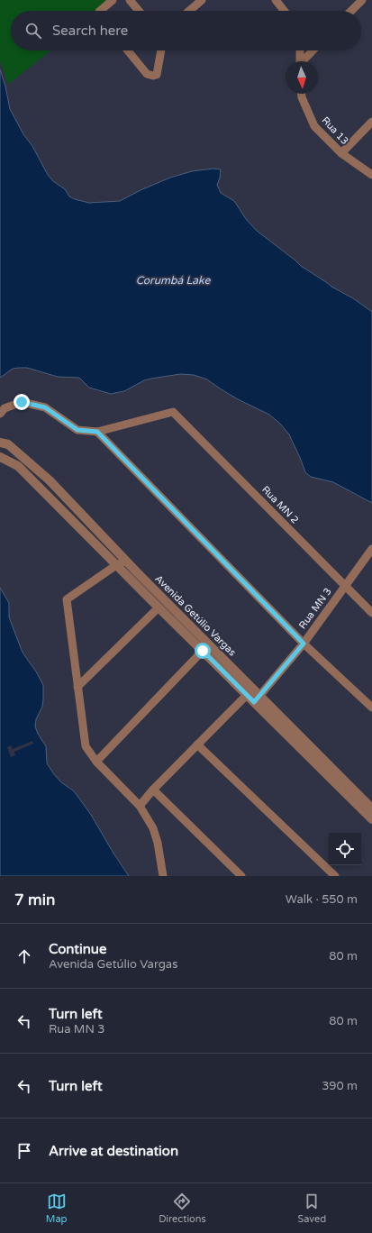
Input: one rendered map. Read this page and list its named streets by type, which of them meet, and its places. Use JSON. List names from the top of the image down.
{
  "streets": {
    "street": [
      "Rua 13",
      "Rua MN 2",
      "Rua MN 3",
      "Avenida Getúlio Vargas"
    ]
  },
  "crossings": [
    ["Rua MN 2", "Rua MN 3"],
    ["Rua MN 3", "Avenida Getúlio Vargas"]
  ],
  "water": ["Corumbá Lake"],
  "north": "bottom",
  "page": {
    "search": "Search here",
    "heading": ["7 min", "Walk · 550 m"],
    "list": [
      ["Continue", "Avenida Getúlio Vargas", "80 m"],
      ["Turn left", "Rua MN 3", "80 m"],
      ["Turn left", "390 m"],
      "Arrive at destination"
    ],
    "nav": ["Map", "Directions", "Saved"]
  }
}
